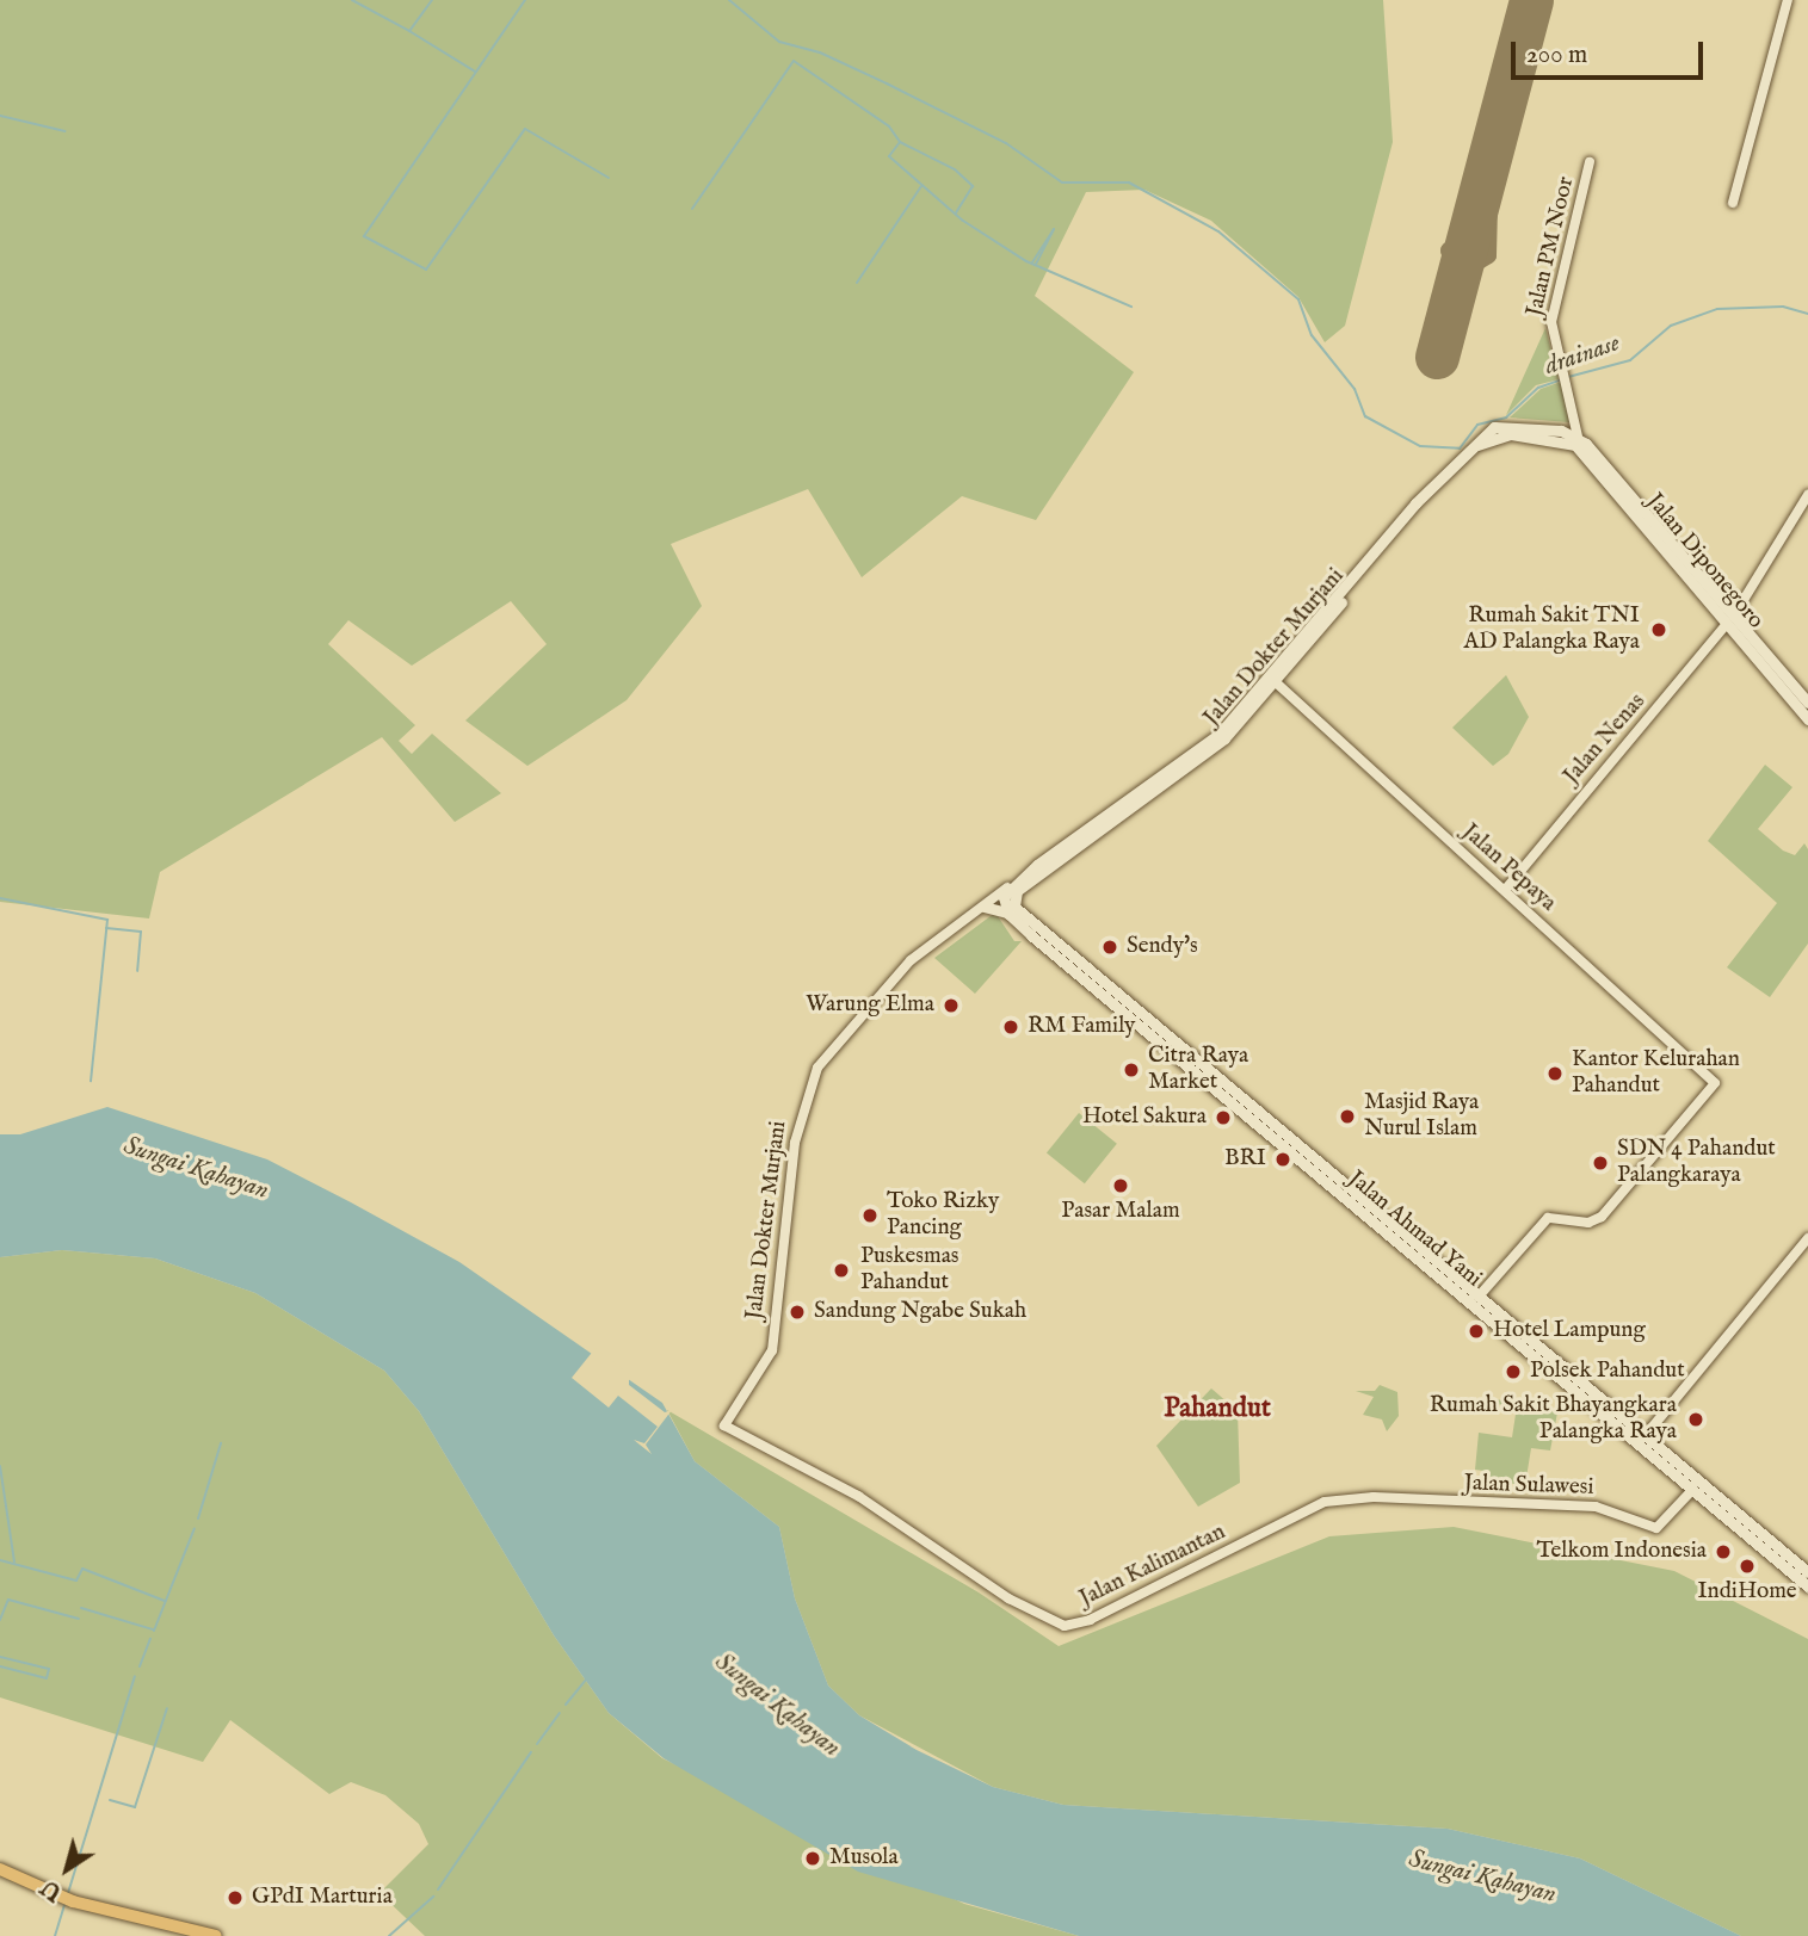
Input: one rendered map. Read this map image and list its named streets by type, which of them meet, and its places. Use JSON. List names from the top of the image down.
{
  "streets": {
    "main road": ["Jalan Diponegoro", "Jalan Dokter Murjani", "Jalan Ahmad Yani"],
    "street": [
      "Jalan PM Noor",
      "Jalan Nenas",
      "Jalan Pepaya",
      "Jalan Sulawesi",
      "Jalan Kalimantan"
    ]
  },
  "crossings": [
    ["Jalan PM Noor", "Jalan Diponegoro"],
    ["Jalan Diponegoro", "Jalan Dokter Murjani"],
    ["Jalan Diponegoro", "Jalan Nenas"],
    ["Jalan Dokter Murjani", "Jalan Pepaya"],
    ["Jalan Dokter Murjani", "Jalan Ahmad Yani"],
    ["Jalan Dokter Murjani", "Jalan Kalimantan"],
    ["Jalan Nenas", "Jalan Pepaya"],
    ["Jalan Pepaya", "Jalan Ahmad Yani"],
    ["Jalan Ahmad Yani", "Jalan Sulawesi"],
    ["Jalan Sulawesi", "Jalan Kalimantan"]
  ],
  "districts": ["Pahandut"],
  "water": ["drainase", "Sungai Kahayan"],
  "places": [
    "Rumah Sakit TNI AD Palangka Raya",
    "Sendy's",
    "Warung Elma",
    "RM Family",
    "Citra Raya Market",
    "Kantor Kelurahan Pahandut",
    "Masjid Raya Nurul Islam",
    "Hotel Sakura",
    "BRI",
    "SDN 4 Pahandut Palangkaraya",
    "Pasar Malam",
    "Toko Rizky Pancing",
    "Puskesmas Pahandut",
    "Sandung Ngabe Sukah",
    "Hotel Lampung",
    "Polsek Pahandut",
    "Rumah Sakit Bhayangkara Palangka Raya",
    "Telkom Indonesia",
    "IndiHome",
    "Musola",
    "GPdI Marturia"
  ],
  "scale_bar": "200 m",
  "north": "bottom left"
}
